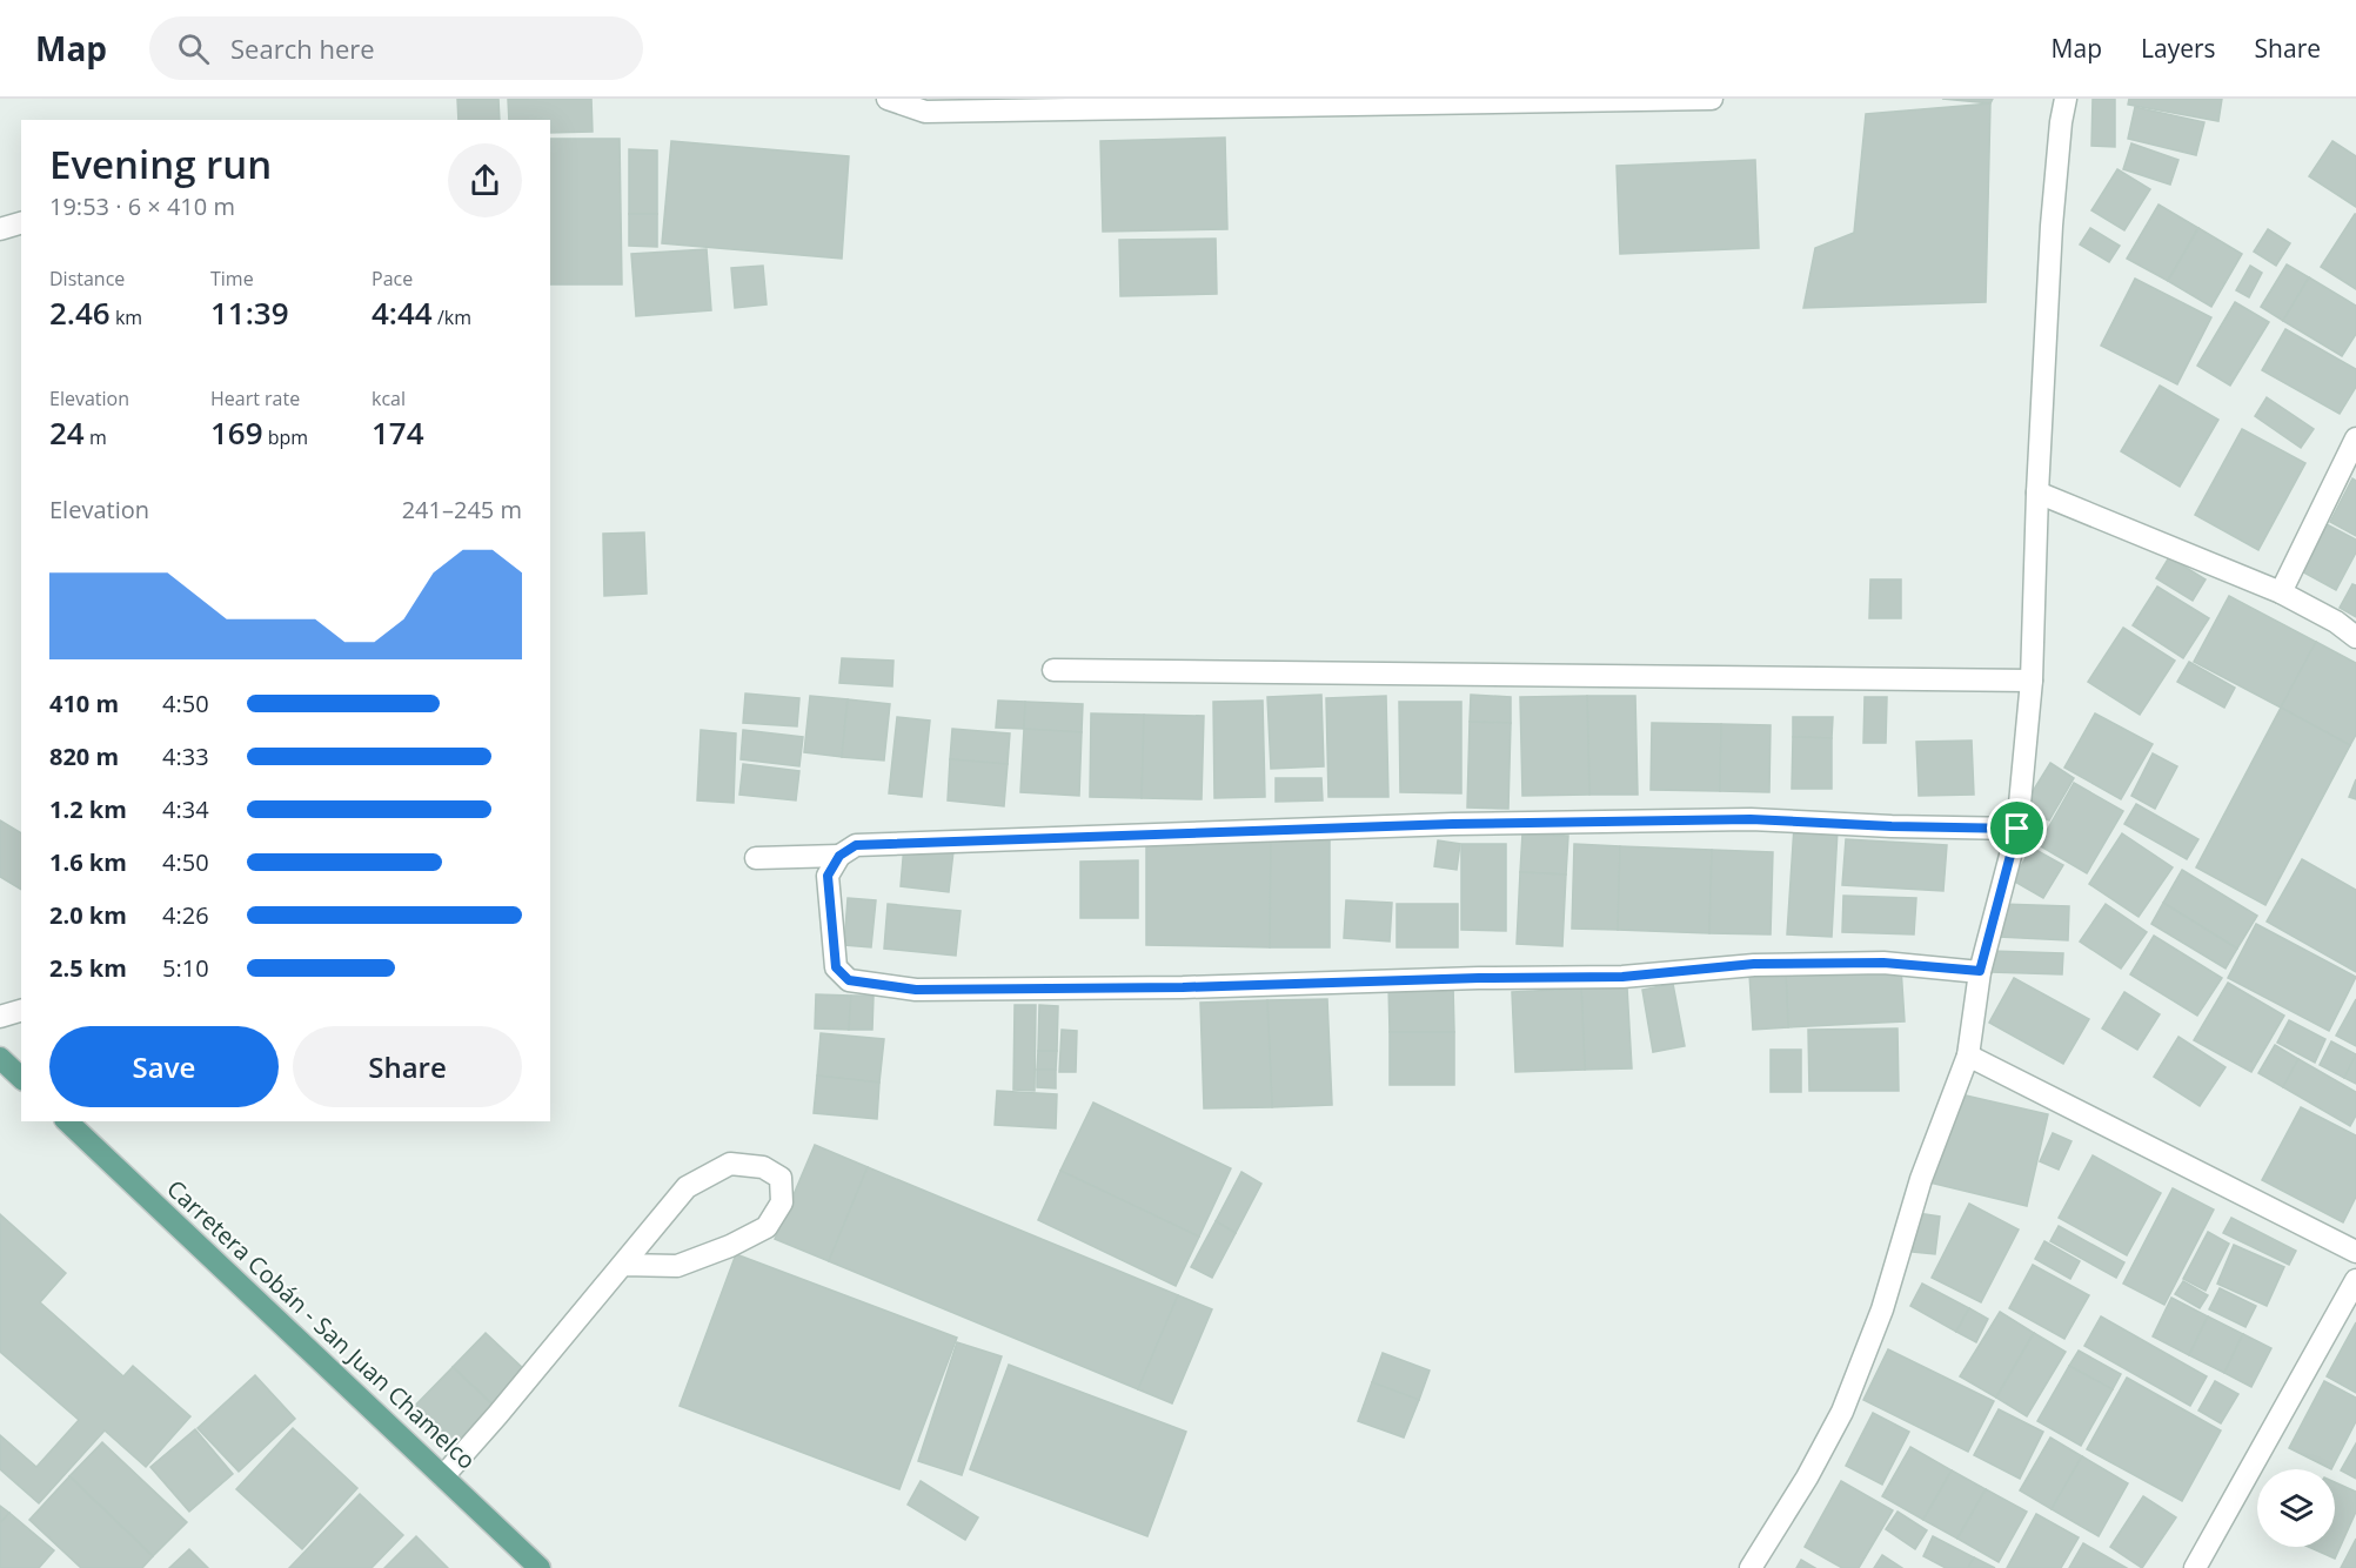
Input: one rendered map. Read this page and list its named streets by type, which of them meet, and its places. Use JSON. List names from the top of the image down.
{
  "streets": {
    "main road": ["Carretera Cobán - San Juan Chamelco"]
  },
  "page": {
    "header": "Map",
    "search": "Search here",
    "nav": ["Map", "Layers", "Share"],
    "heading": ["Evening run", "19:53 · 6 × 410 m"],
    "stats": [
      ["Distance", "2.46 km"],
      ["Time", "11:39"],
      ["Pace", "4:44 /km"],
      ["Elevation", "24 m"],
      ["Heart rate", "169 bpm"],
      ["kcal", "174"]
    ],
    "chart": ["Elevation", "241–245 m"],
    "list": [
      {
        "name": "410 m",
        "note": "4:50"
      },
      {
        "name": "820 m",
        "note": "4:33"
      },
      {
        "name": "1.2 km",
        "note": "4:34"
      },
      {
        "name": "1.6 km",
        "note": "4:50"
      },
      {
        "name": "2.0 km",
        "note": "4:26"
      },
      {
        "name": "2.5 km",
        "note": "5:10"
      }
    ],
    "buttons": ["Save", "Share"]
  }
}
